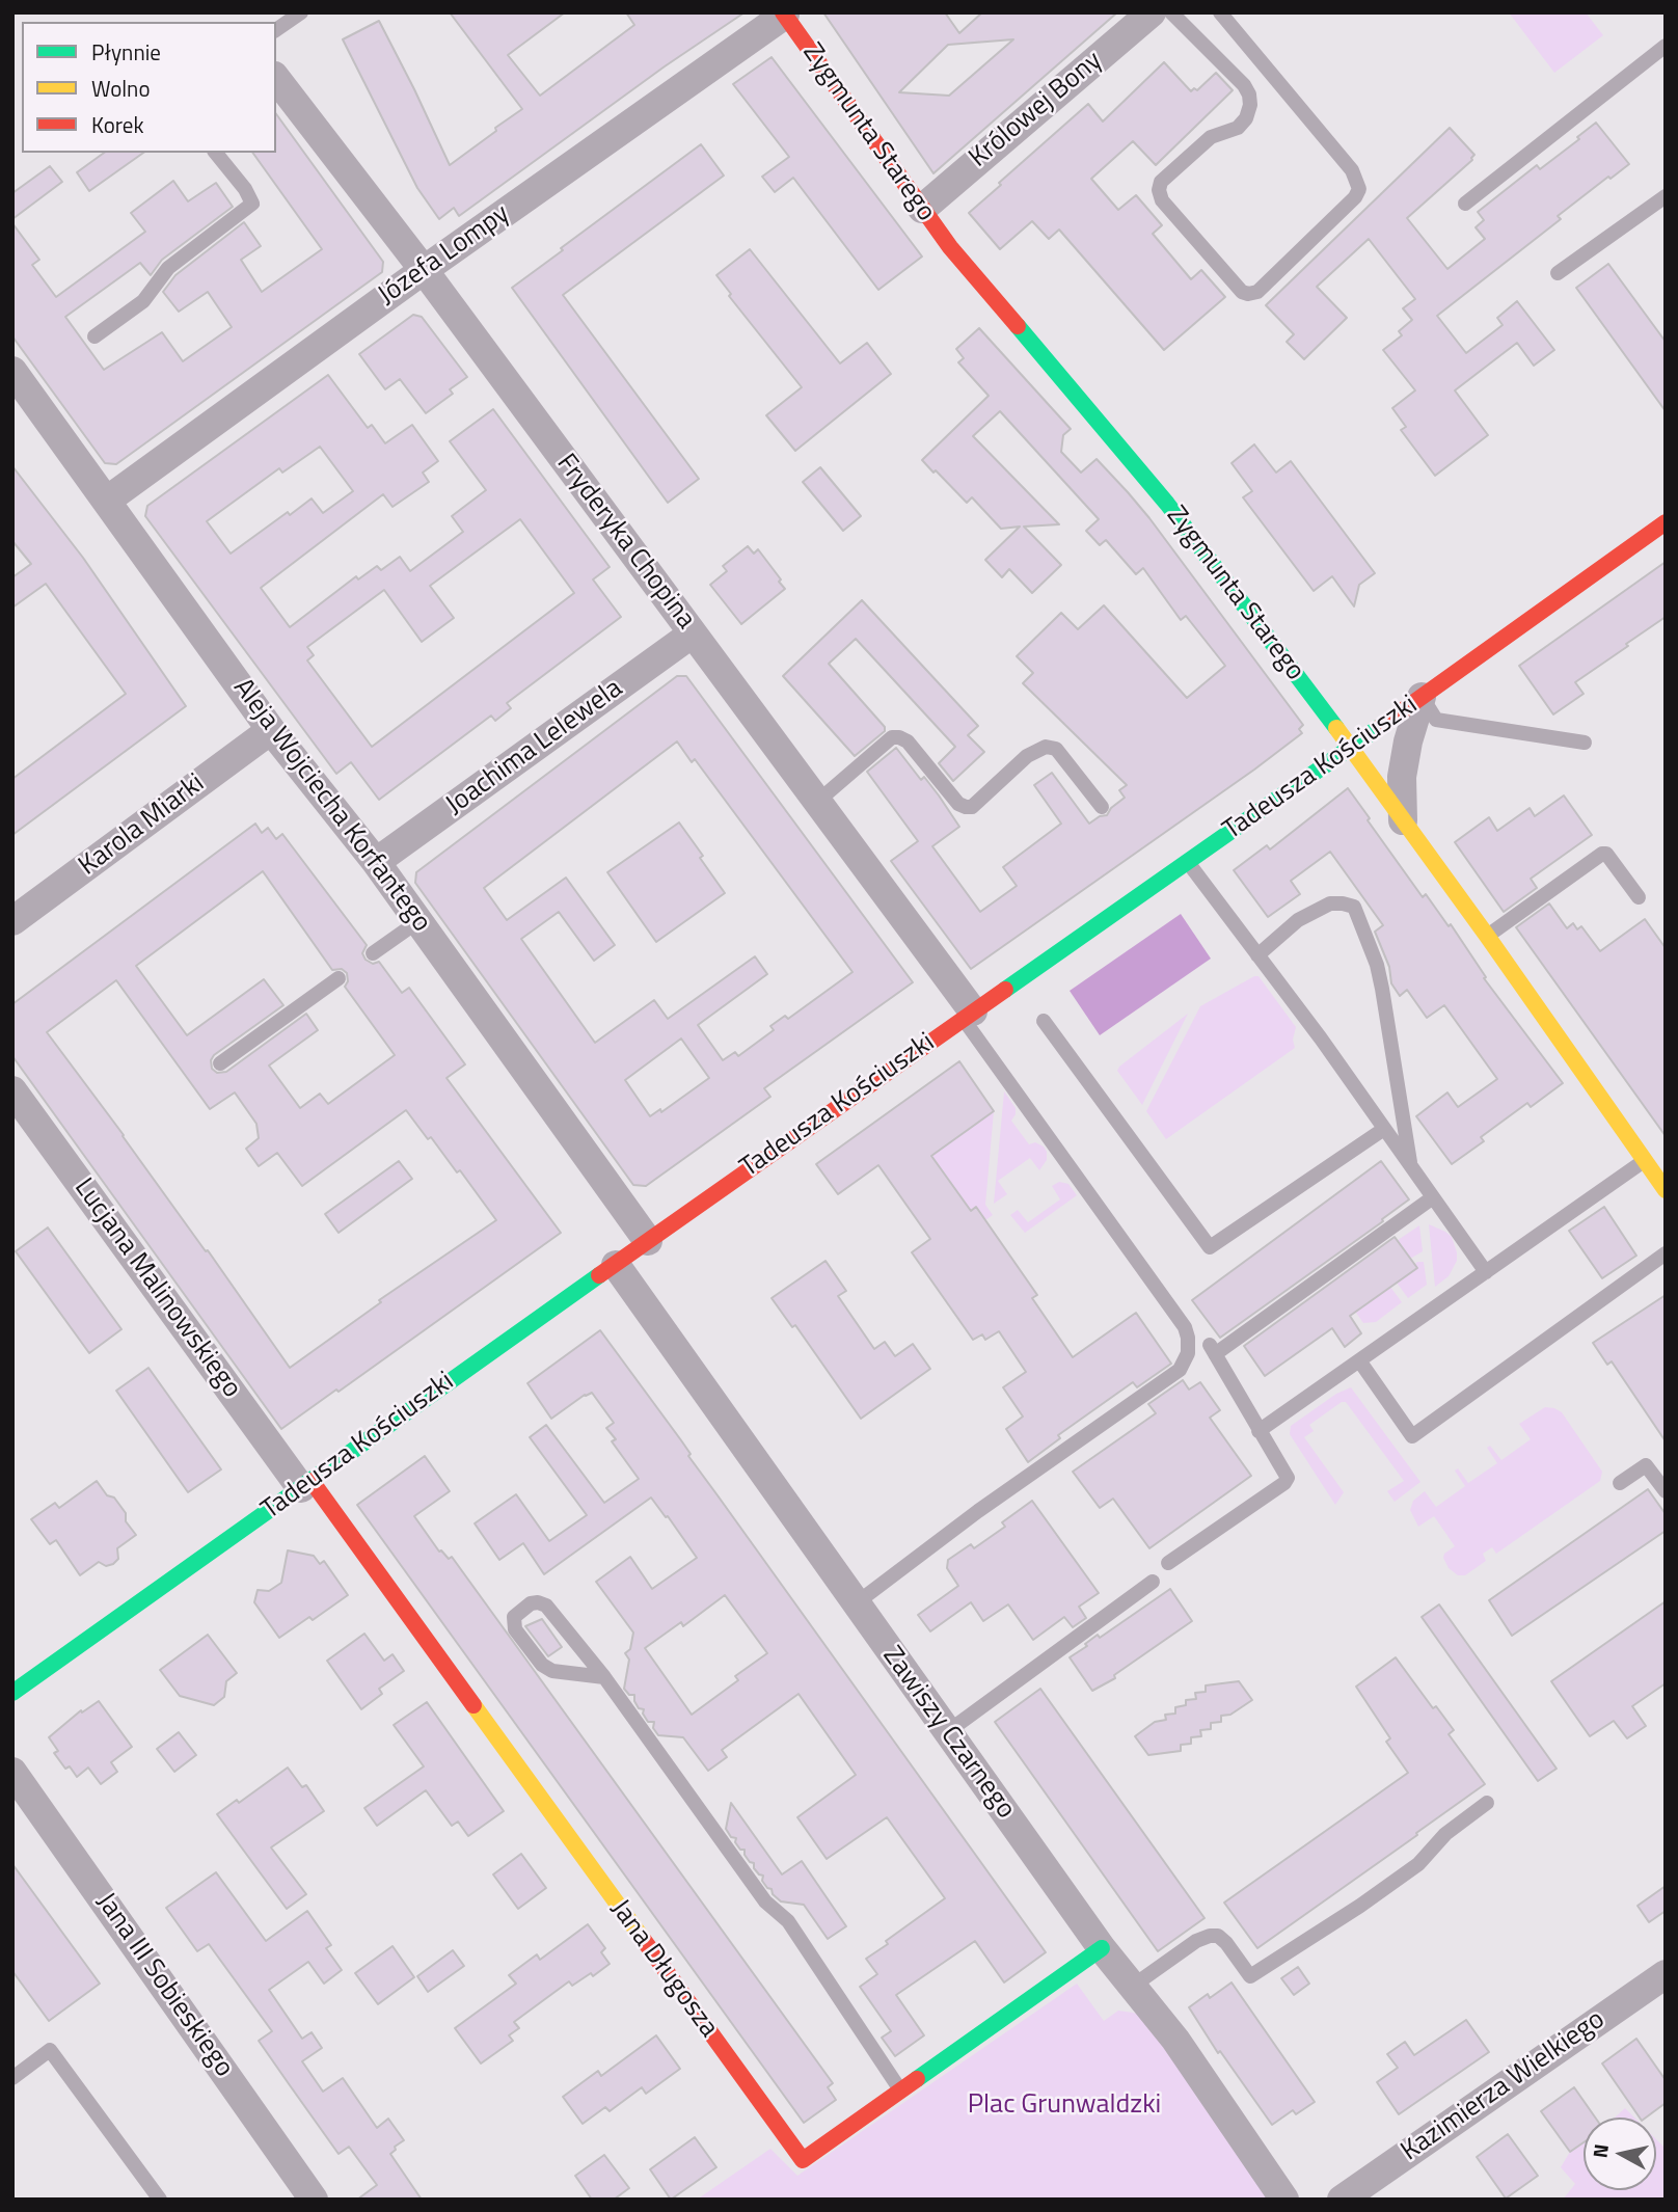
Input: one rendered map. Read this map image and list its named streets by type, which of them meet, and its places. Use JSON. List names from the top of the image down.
{
  "streets": {
    "street": [
      "Królowej Bony",
      "Zygmunta Starego",
      "Józefa Lompy",
      "Fryderyka Chopina",
      "Joachima Lelewela",
      "Tadeusza Kościuszki",
      "Aleja Wojciecha Korfantego",
      "Karola Miarki",
      "Lucjana Malinowskiego",
      "Zawiszy Czarnego",
      "Jana Długosza",
      "Jana III Sobieskiego",
      "Kazimierza Wielkiego"
    ]
  },
  "crossings": [
    ["Królowej Bony", "Zygmunta Starego"],
    ["Zygmunta Starego", "Józefa Lompy"],
    ["Zygmunta Starego", "Tadeusza Kościuszki"],
    ["Józefa Lompy", "Fryderyka Chopina"],
    ["Józefa Lompy", "Aleja Wojciecha Korfantego"],
    ["Fryderyka Chopina", "Joachima Lelewela"],
    ["Fryderyka Chopina", "Tadeusza Kościuszki"],
    ["Joachima Lelewela", "Aleja Wojciecha Korfantego"],
    ["Tadeusza Kościuszki", "Aleja Wojciecha Korfantego"],
    ["Tadeusza Kościuszki", "Lucjana Malinowskiego"],
    ["Tadeusza Kościuszki", "Zawiszy Czarnego"],
    ["Tadeusza Kościuszki", "Jana Długosza"],
    ["Aleja Wojciecha Korfantego", "Karola Miarki"],
    ["Lucjana Malinowskiego", "Jana Długosza"],
    ["Zawiszy Czarnego", "Jana Długosza"]
  ],
  "parks": ["Plac Grunwaldzki"],
  "legend": ["Płynnie", "Wolno", "Korek"],
  "north": "left"
}
